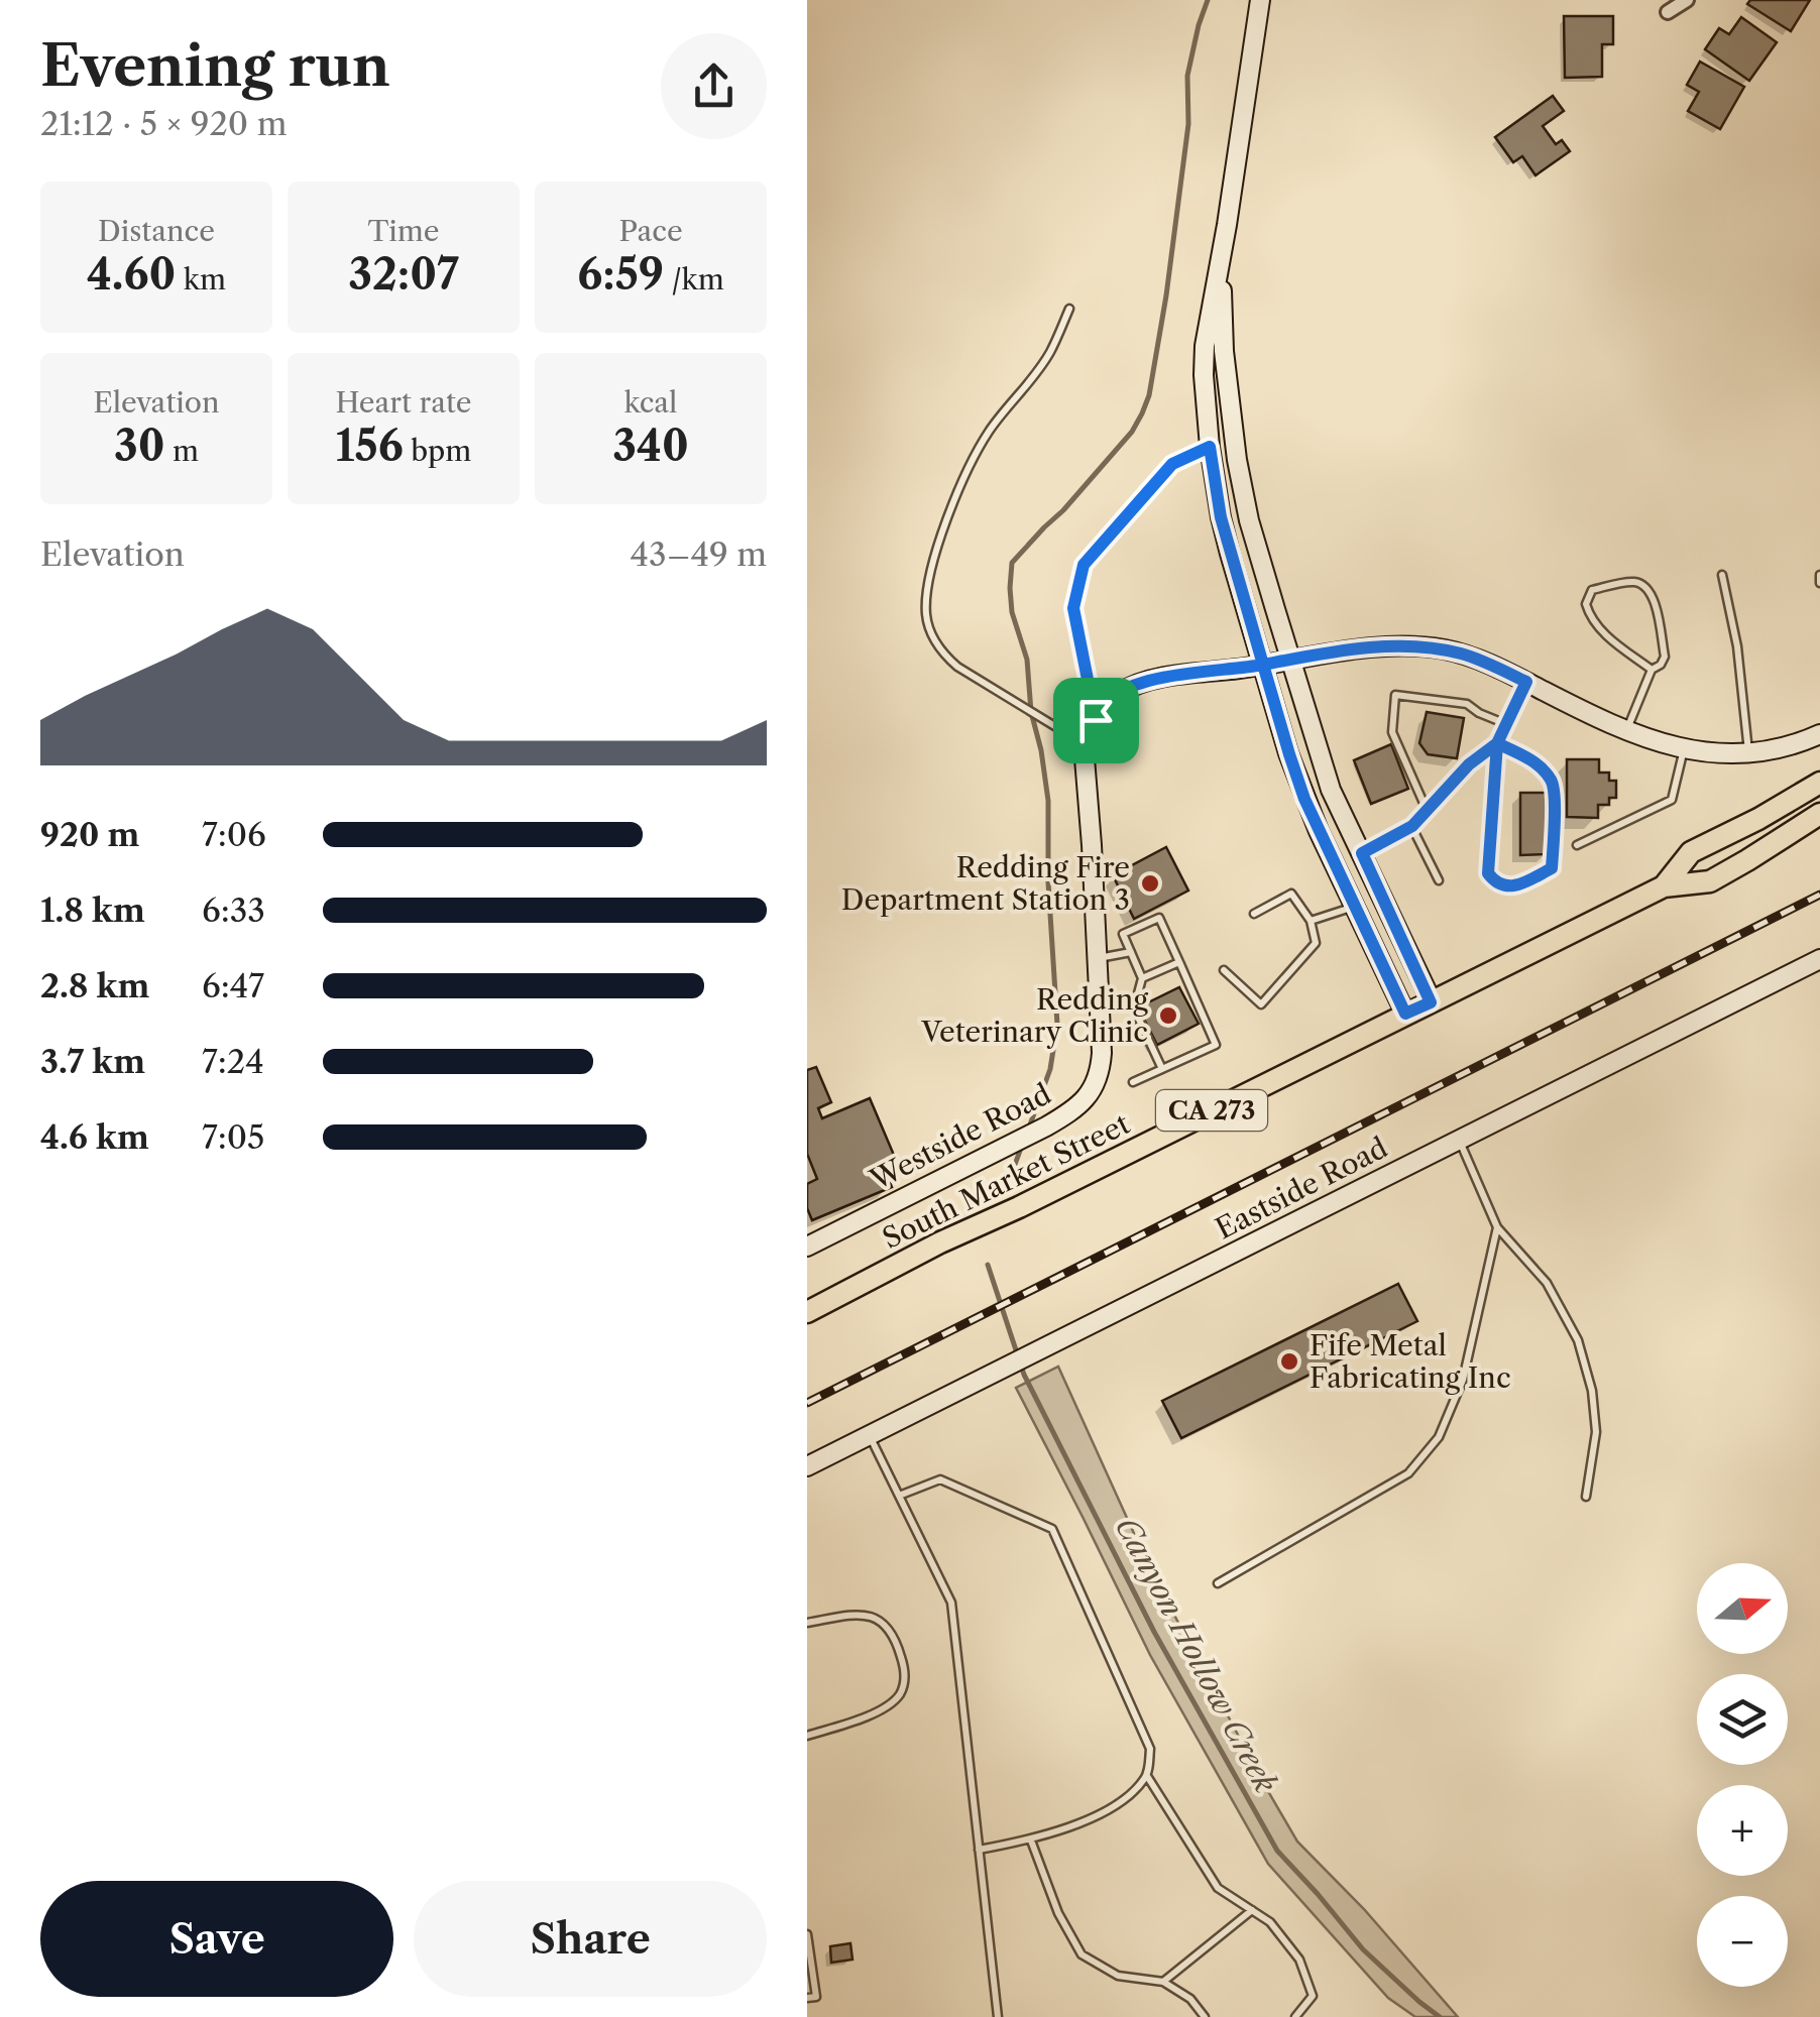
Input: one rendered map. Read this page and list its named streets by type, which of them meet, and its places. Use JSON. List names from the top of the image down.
{
  "streets": {
    "main road": [
      "CA 273",
      "Westside Road",
      "South Market Street",
      "Eastside Road"
    ]
  },
  "water": ["Canyon Hollow Creek"],
  "places": ["Redding Fire Department Station 3", "Redding Veterinary Clinic", "Fife Metal Fabricating Inc"],
  "north": "right",
  "page": {
    "heading": ["Evening run", "21:12 · 5 × 920 m"],
    "stats": [
      ["Distance", "4.60 km"],
      ["Time", "32:07"],
      ["Pace", "6:59 /km"],
      ["Elevation", "30 m"],
      ["Heart rate", "156 bpm"],
      ["kcal", "340"]
    ],
    "chart": ["Elevation", "43–49 m"],
    "list": [
      {
        "name": "920 m",
        "note": "7:06"
      },
      {
        "name": "1.8 km",
        "note": "6:33"
      },
      {
        "name": "2.8 km",
        "note": "6:47"
      },
      {
        "name": "3.7 km",
        "note": "7:24"
      },
      {
        "name": "4.6 km",
        "note": "7:05"
      }
    ],
    "map_buttons": ["+", "−"],
    "buttons": ["Save", "Share"]
  }
}
